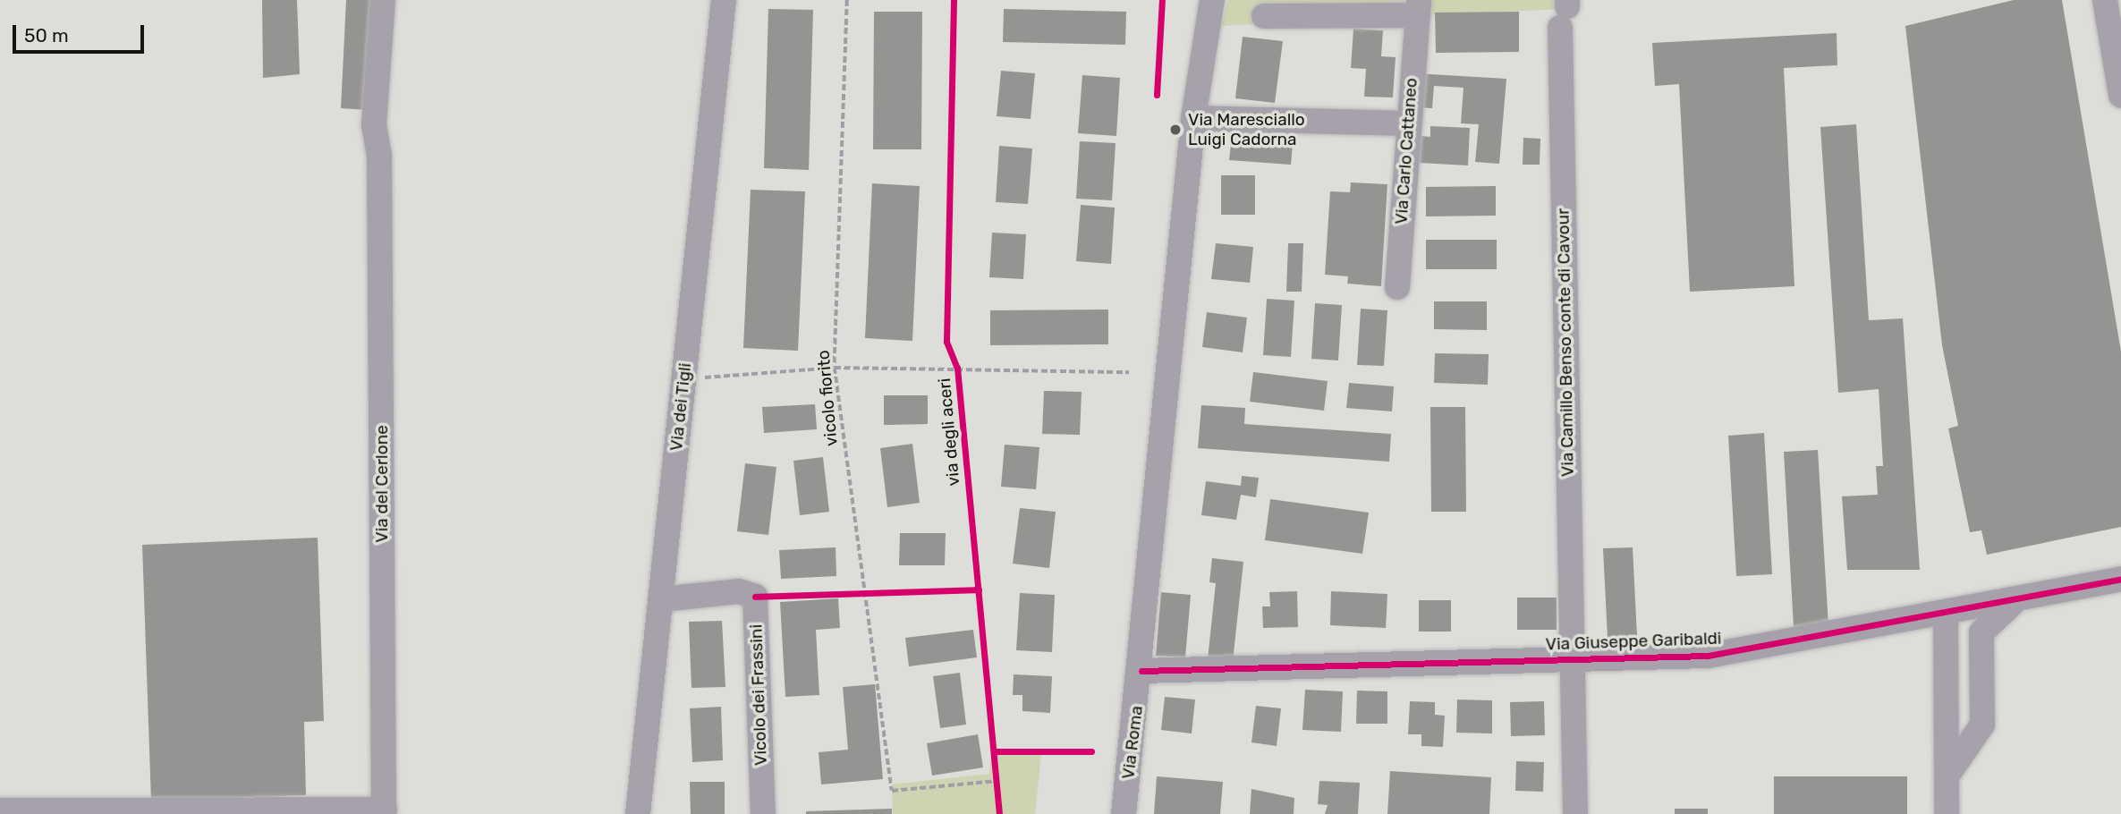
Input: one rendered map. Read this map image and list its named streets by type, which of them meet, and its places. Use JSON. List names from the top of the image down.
{
  "streets": {
    "street": [
      "Via Carlo Cattaneo",
      "Via Camillo Benso conte di Cavour",
      "Via dei Tigli",
      "Via del Cerlone",
      "Via Giuseppe Garibaldi",
      "Vicolo dei Frassini",
      "Via Roma"
    ],
    "path": ["vicolo fiorito"],
    "cycle path": ["via degli aceri"]
  },
  "crossings": [
    ["Via Camillo Benso conte di Cavour", "Via Giuseppe Garibaldi"],
    ["Via dei Tigli", "Vicolo dei Frassini"],
    ["Via Giuseppe Garibaldi", "Via Roma"]
  ],
  "places": ["Via Maresciallo Luigi Cadorna"],
  "scale_bar": "50 m"
}
